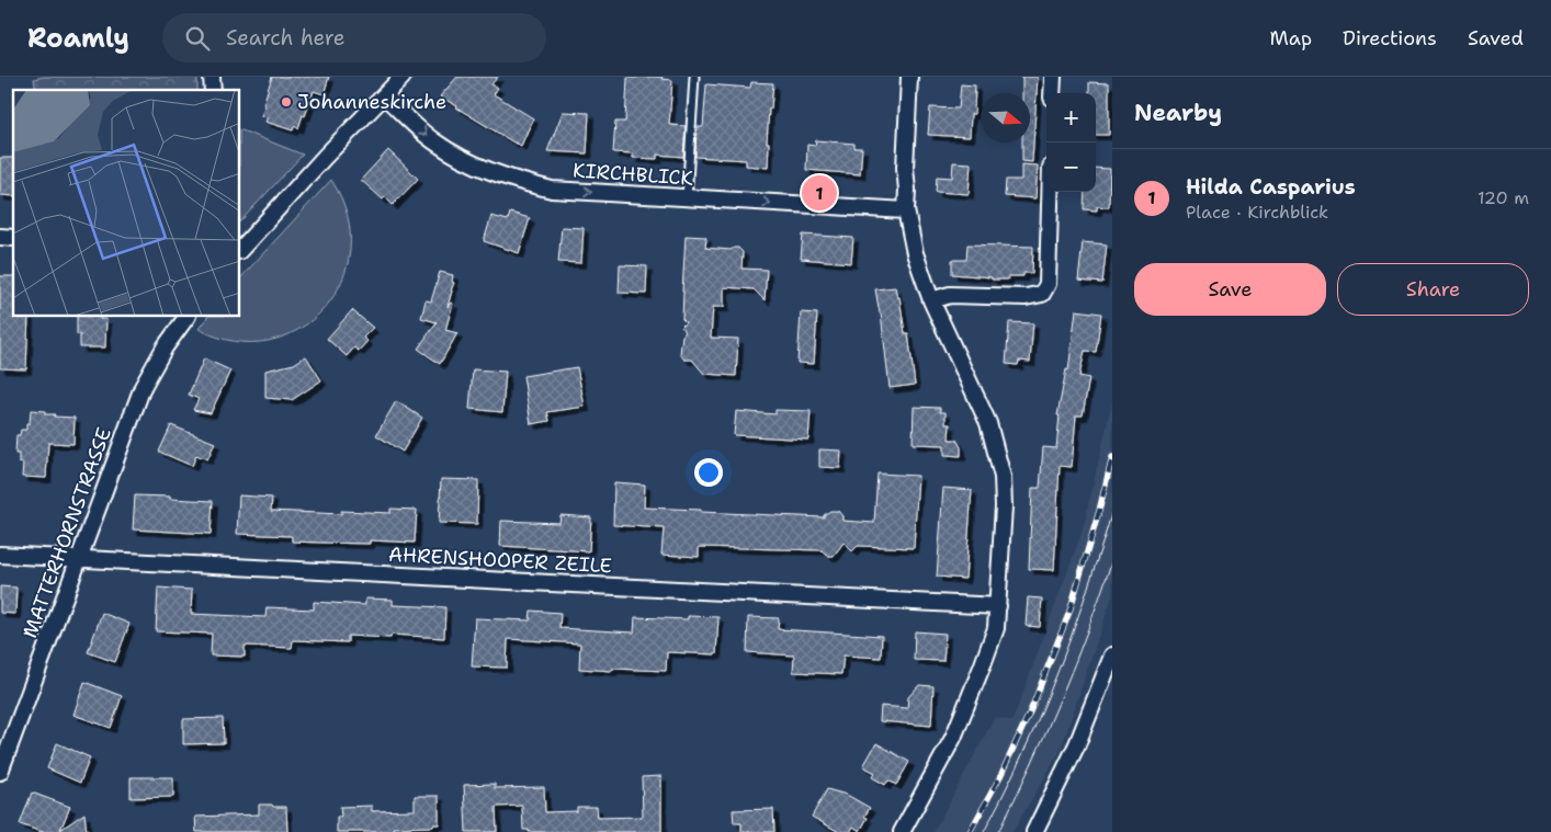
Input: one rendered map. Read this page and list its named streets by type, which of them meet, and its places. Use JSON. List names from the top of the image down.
{
  "streets": {
    "street": ["KIRCHBLICK", "MATTERHORNSTRASSE", "AHRENSHOOPER ZEILE"]
  },
  "crossings": [
    ["MATTERHORNSTRASSE", "AHRENSHOOPER ZEILE"]
  ],
  "one_way": ["KIRCHBLICK"],
  "places": ["Johanneskirche"],
  "north": "right",
  "page": {
    "header": "Roamly",
    "search": "Search here",
    "nav": ["Map", "Directions", "Saved"],
    "heading": "Nearby",
    "map_buttons": ["+", "−"],
    "list": [
      {
        "mark": "1",
        "name": "Hilda Casparius",
        "note": "Place · Kirchblick",
        "value": "120 m"
      }
    ],
    "pins": "1",
    "buttons": ["Save", "Share"]
  }
}
